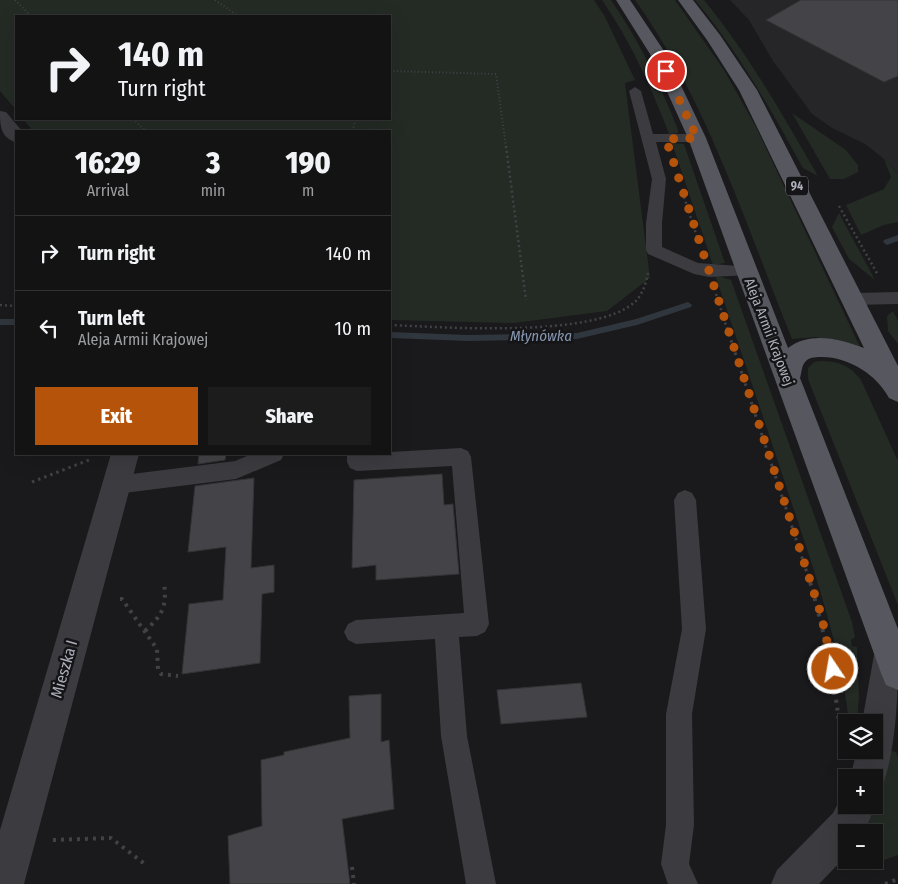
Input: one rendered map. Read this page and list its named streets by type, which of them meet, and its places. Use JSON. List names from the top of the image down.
{
  "streets": {
    "main road": ["94", "Aleja Armii Krajowej"],
    "street": ["Mieszka I"]
  },
  "water": ["Młynówka"],
  "page": {
    "turn": ["140 m", "Turn right"],
    "eta": [
      "16:29",
      "Arrival",
      "3",
      "min",
      "190",
      "m"
    ],
    "list": [
      {
        "name": "Turn right",
        "value": "140 m"
      },
      {
        "name": "Turn left",
        "note": "Aleja Armii Krajowej",
        "value": "10 m"
      }
    ],
    "buttons": ["Exit", "Share"],
    "map_buttons": ["+", "−"]
  }
}
